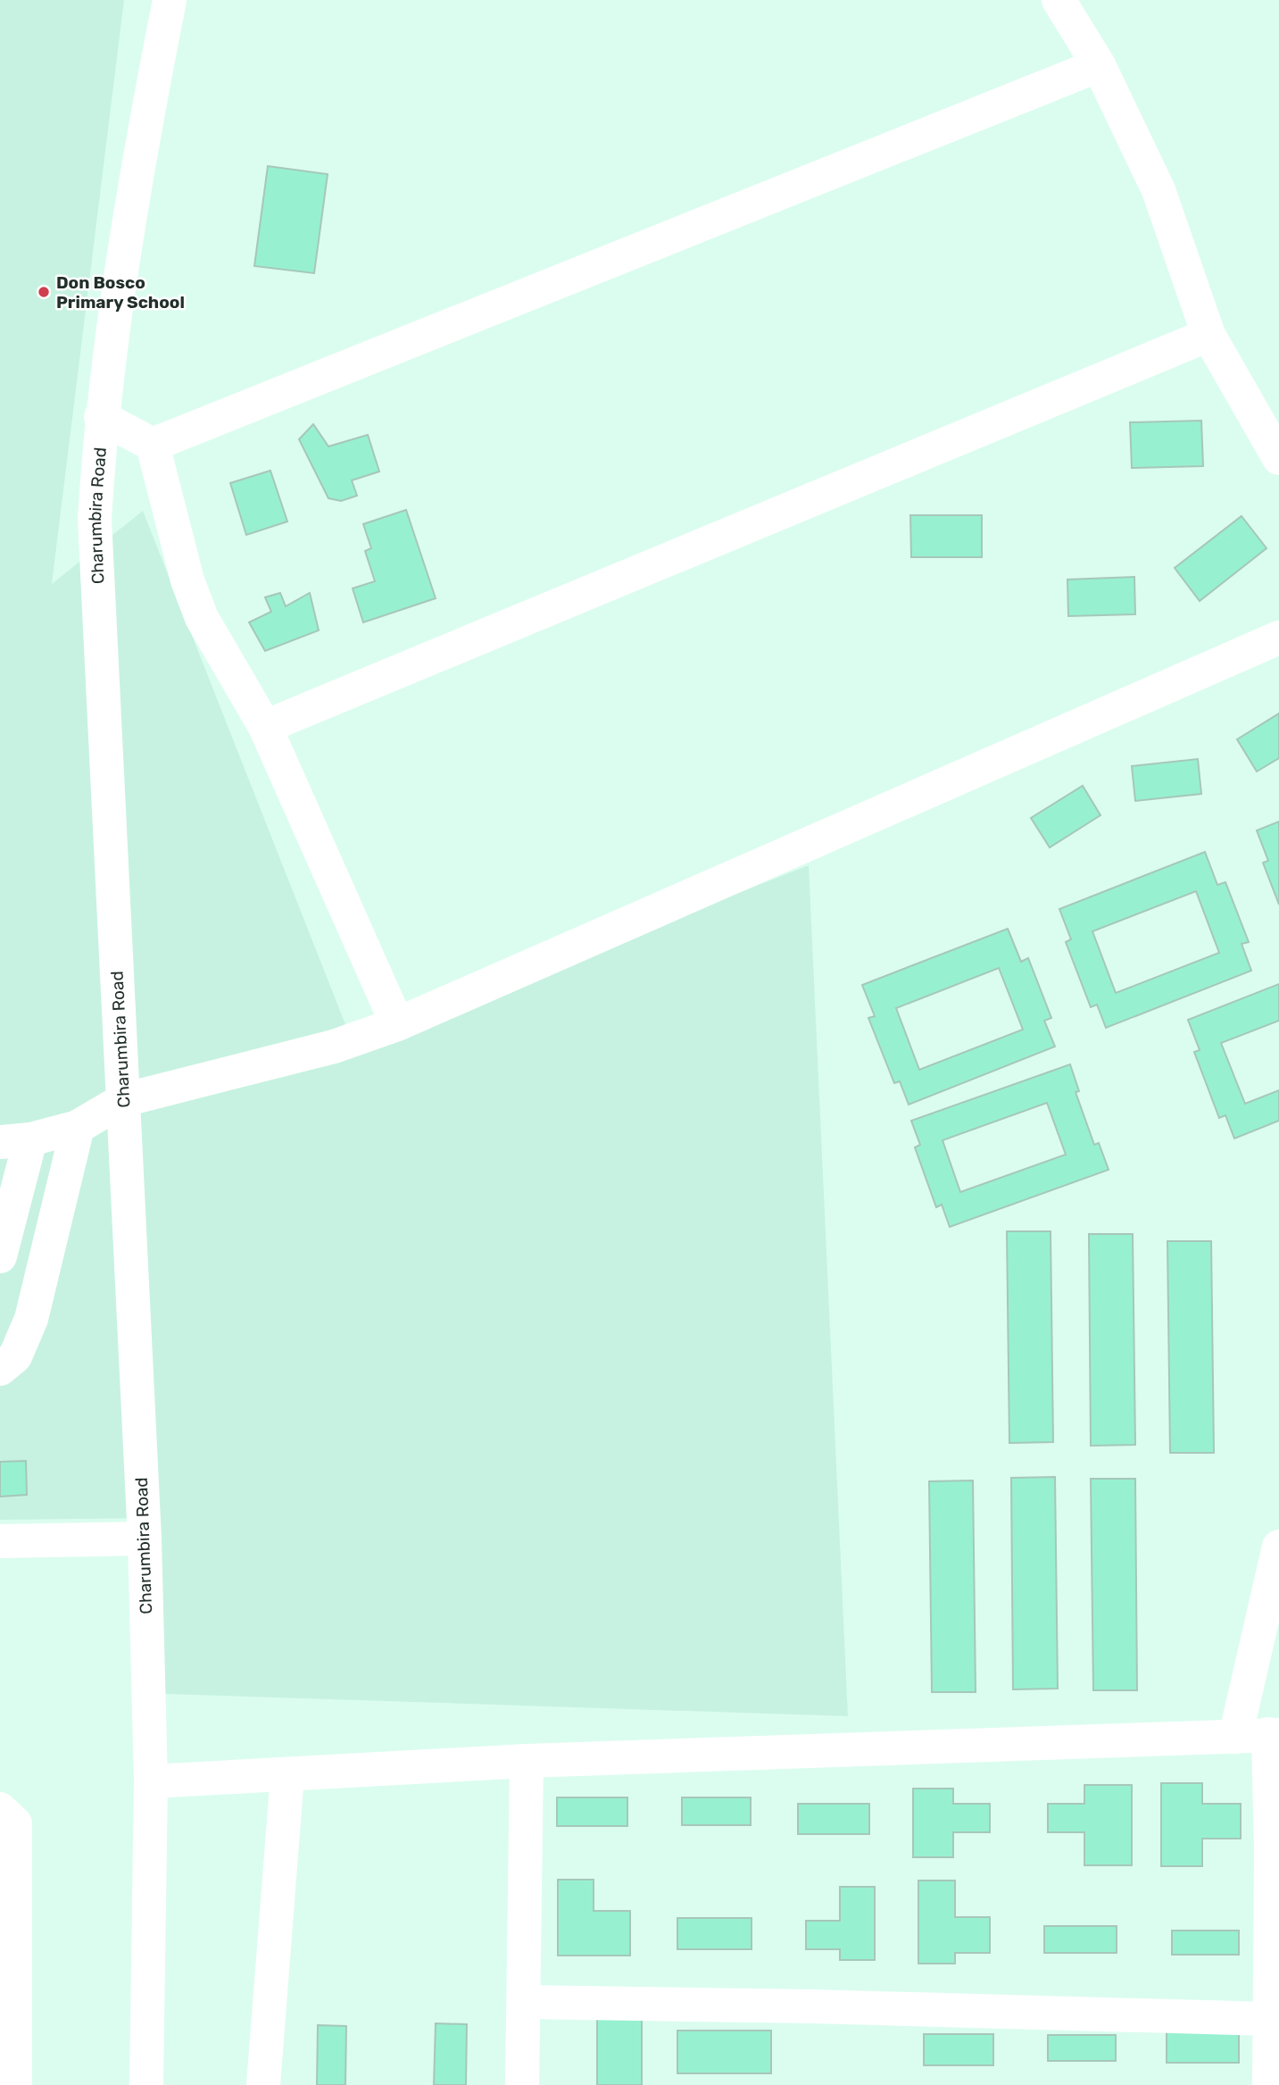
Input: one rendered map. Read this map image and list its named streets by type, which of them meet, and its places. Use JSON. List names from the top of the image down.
{
  "streets": {
    "street": ["Charumbira Road"]
  },
  "places": ["Don Bosco Primary School"]
}
